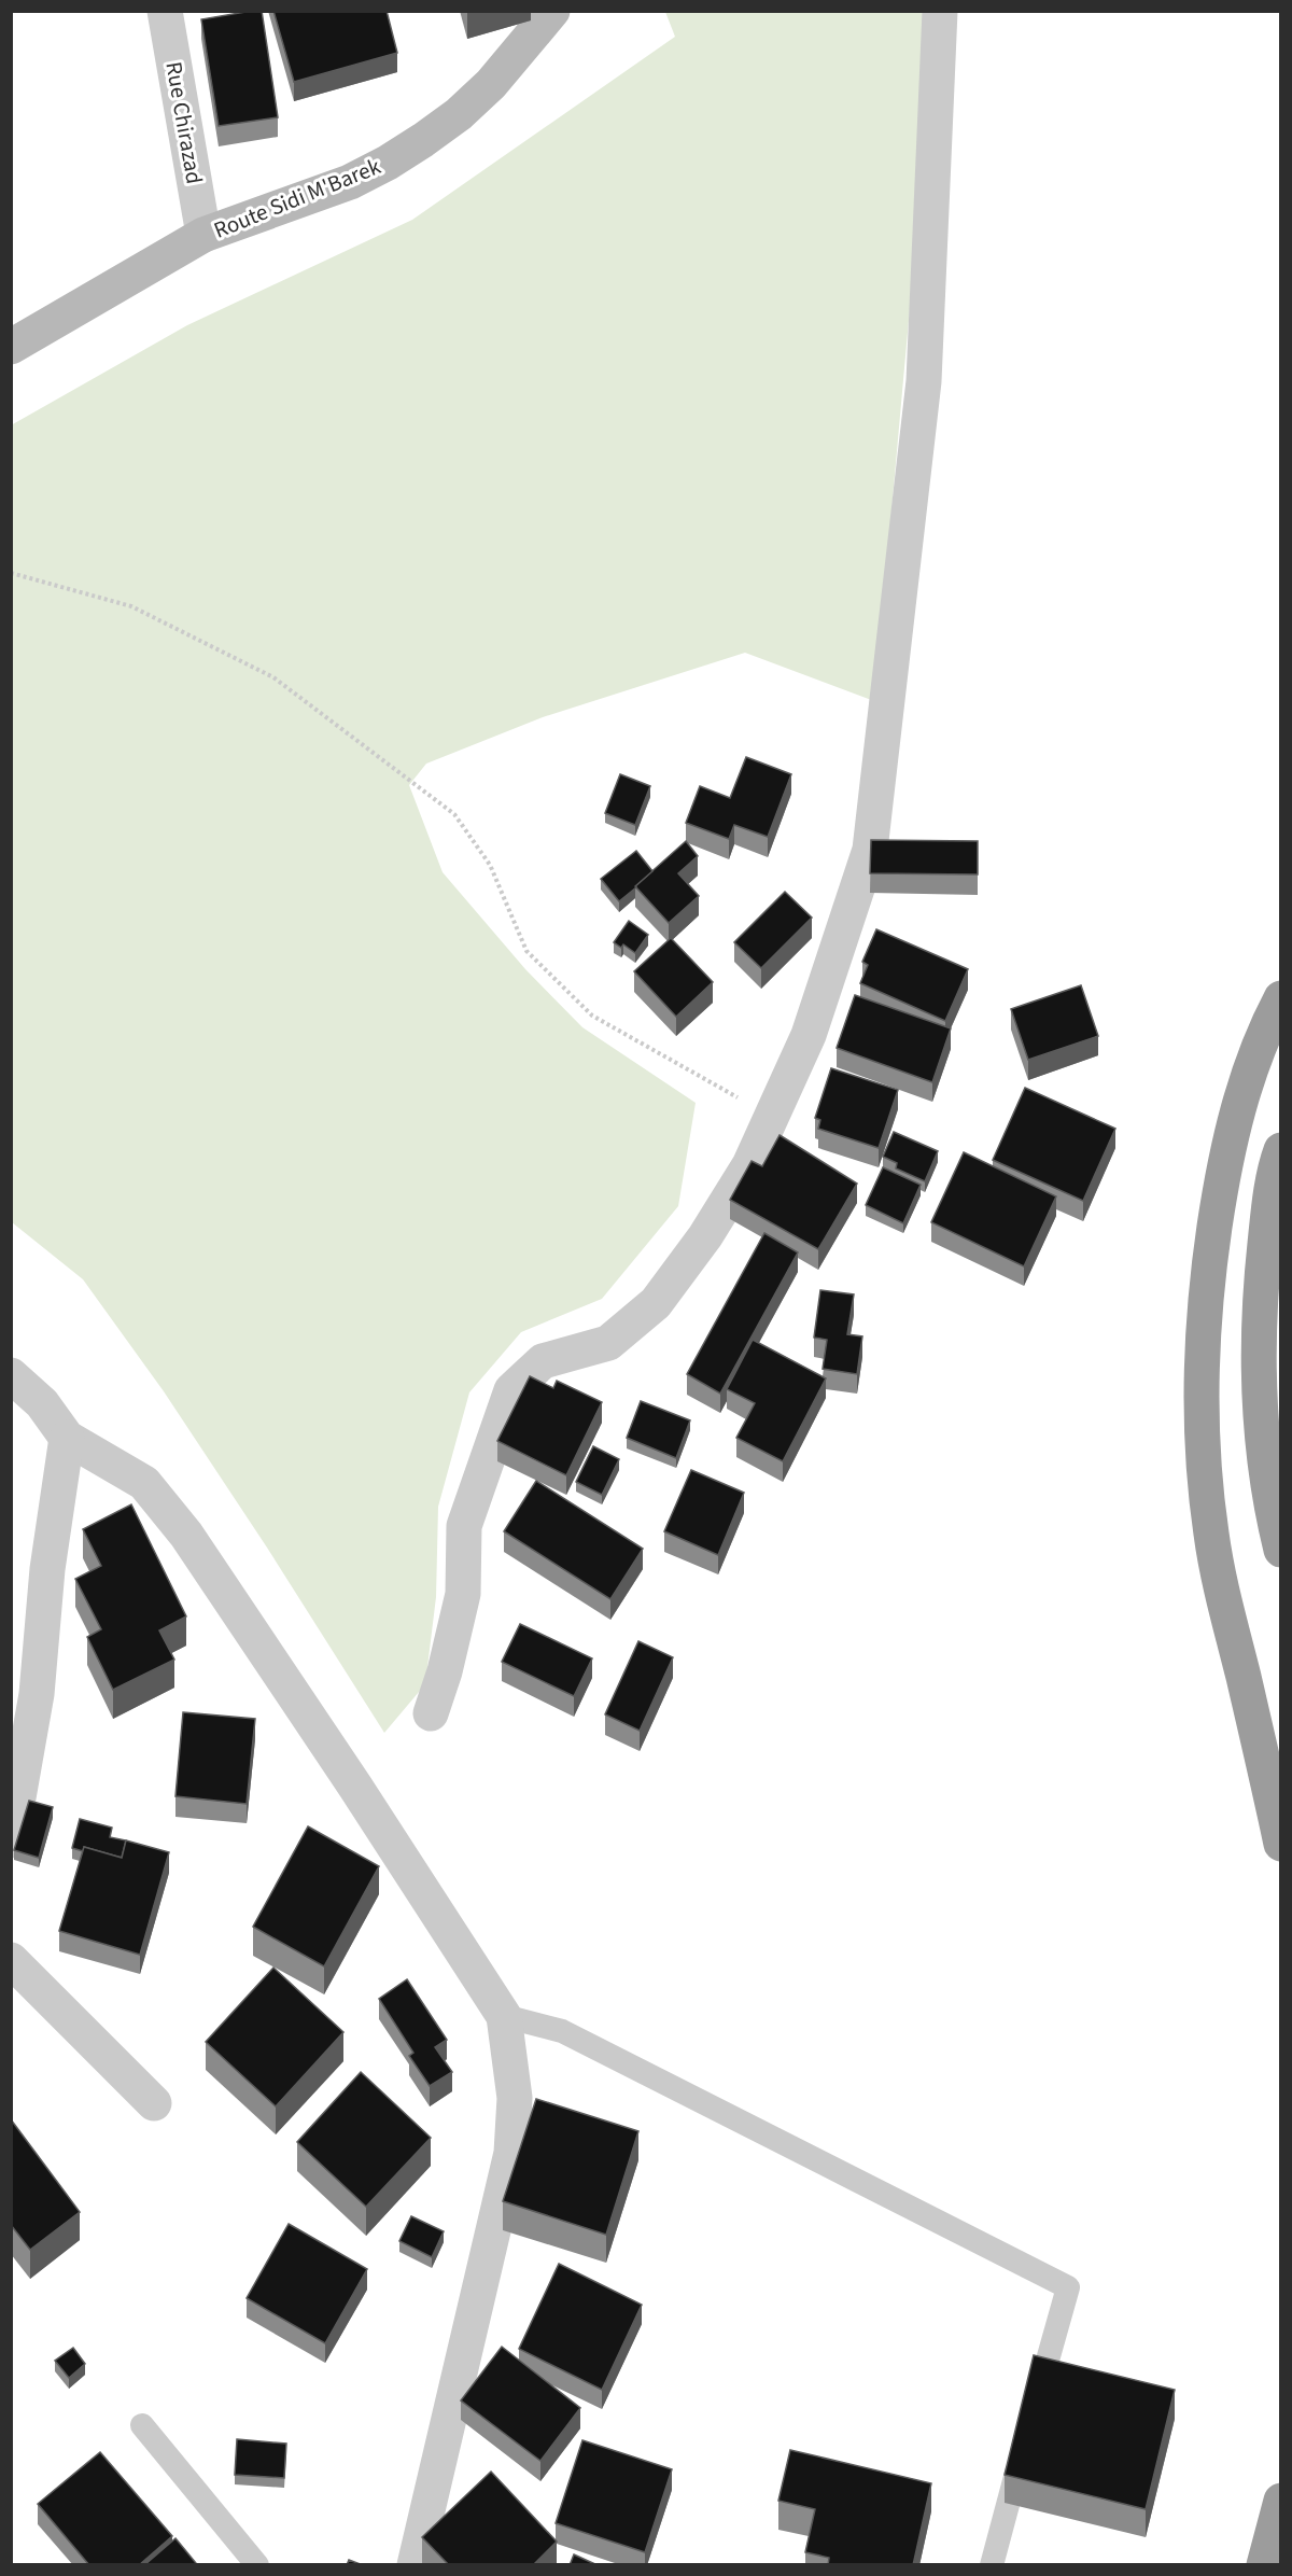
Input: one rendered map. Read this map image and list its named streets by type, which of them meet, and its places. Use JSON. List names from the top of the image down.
{
  "streets": {
    "main road": ["Route Sidi M'Barek"],
    "street": ["Rue Chirazad"]
  },
  "crossings": [
    ["Rue Chirazad", "Route Sidi M'Barek"]
  ]
}
